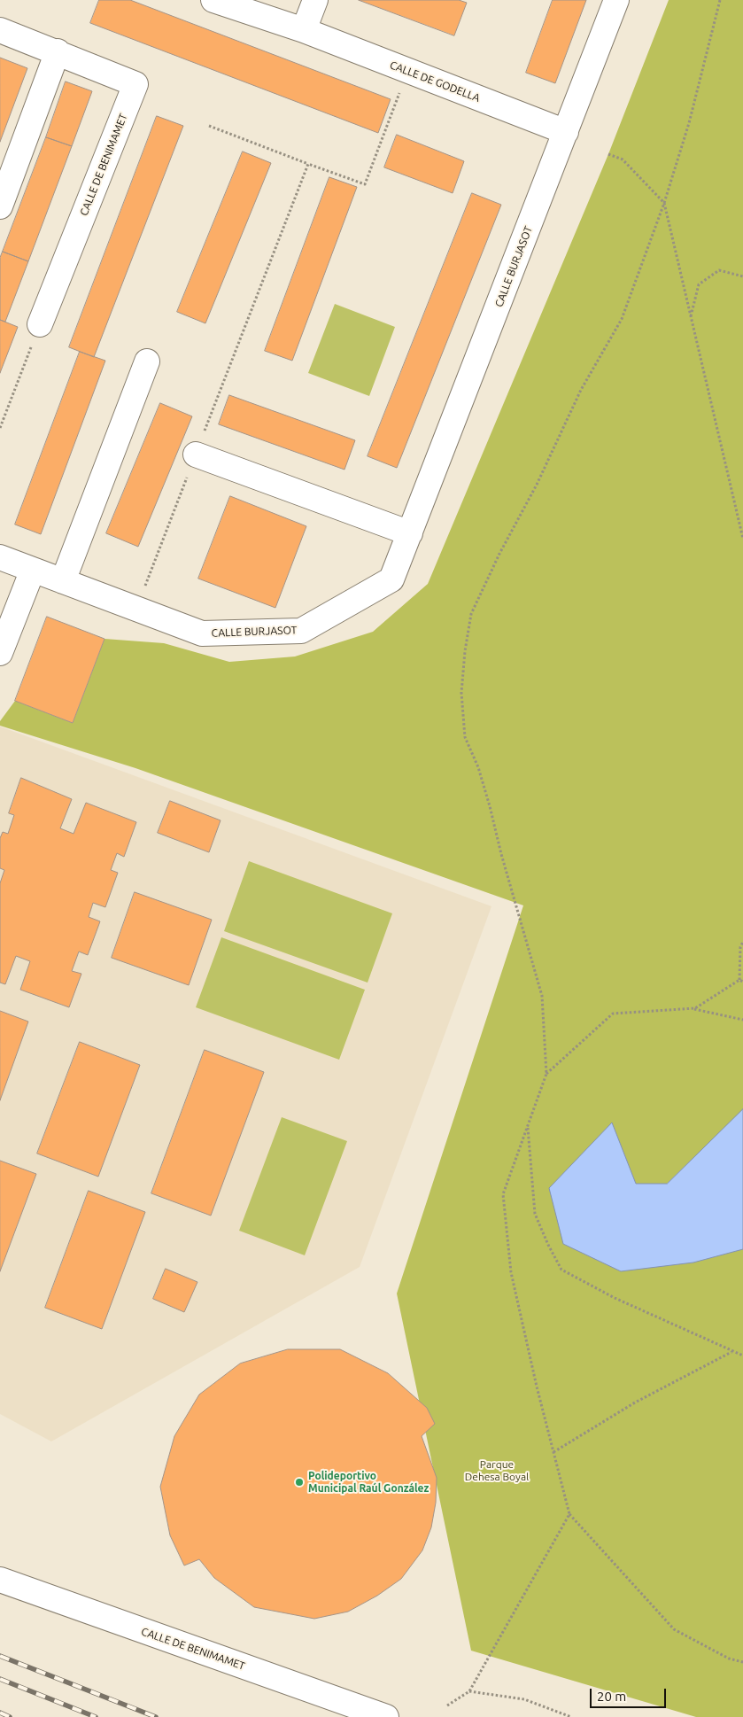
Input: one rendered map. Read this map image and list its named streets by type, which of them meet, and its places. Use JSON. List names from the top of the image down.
{
  "streets": {
    "street": ["CALLE DE GODELLA", "CALLE DE BENIMAMET", "CALLE BURJASOT"]
  },
  "crossings": [
    ["CALLE DE GODELLA", "CALLE BURJASOT"]
  ],
  "parks": ["Parque Dehesa Boyal"],
  "places": ["Polideportivo Municipal Raúl González"],
  "scale_bar": "20 m"
}
